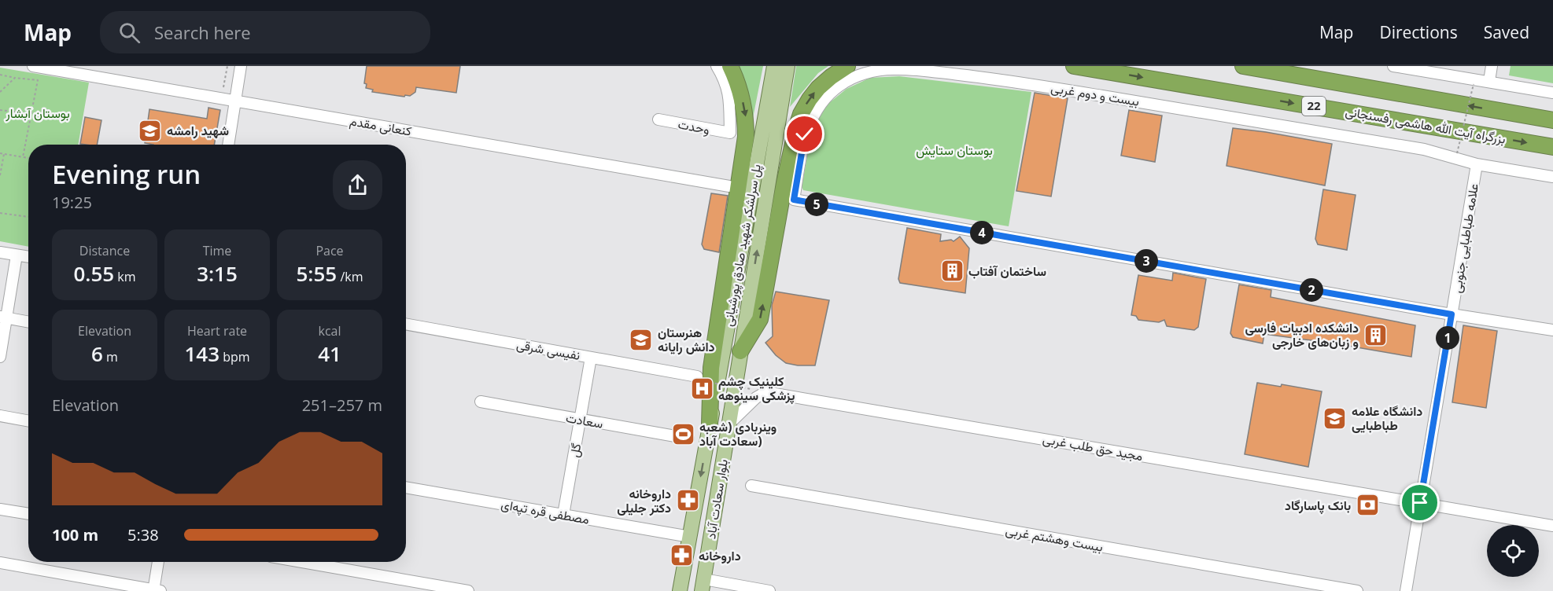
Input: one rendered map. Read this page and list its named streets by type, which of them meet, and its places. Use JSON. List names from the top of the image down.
{
  "streets": {
    "highway": ["22", "بزرگراه آیت الله هاشمی رفسنجانی"],
    "main road": ["پل سرلشکر شهید صادق پورشیانی", "بلوار سعادت آباد"],
    "street": [
      "بیست و دوم غربی",
      "کنعانی مقدم",
      "وحدت",
      "علامه طباطبایی جنوبی",
      "نفیسی شرقی",
      "سعادت",
      "مجید حق طلب غربی",
      "گل",
      "مصطفی قره تپه‌ای",
      "بیست وهشتم غربی"
    ]
  },
  "crossings": [
    ["بیست و دوم غربی", "علامه طباطبایی جنوبی"],
    ["علامه طباطبایی جنوبی", "مجید حق طلب غربی"],
    ["پل سرلشکر شهید صادق پورشیانی", "بلوار سعادت آباد"],
    ["نفیسی شرقی", "گل"],
    ["سعادت", "گل"],
    ["مجید حق طلب غربی", "بلوار سعادت آباد"],
    ["گل", "مصطفی قره تپه‌ای"],
    ["بلوار سعادت آباد", "مصطفی قره تپه‌ای"]
  ],
  "parks": ["بوستان آبشار", "بوستان ستایش"],
  "places": {
    "school or university": ["شهید رامشه", "هنرستان دانش رایانه", "دانشگاه علامه طباطبایی"],
    "building": ["ساختمان آفتاب", "دانشکده ادبیات فارسی و زبان‌های خارجی"],
    "hospital": ["کلینیک چشم پزشکی سینوهه"],
    "sports": ["وینربادی (شعبه سعادت آباد)"],
    "pharmacy": ["داروخانه دکتر جلیلی", "داروخانه"],
    "bank": ["بانک پاسارگاد"]
  },
  "page": {
    "header": "Map",
    "search": "Search here",
    "nav": ["Map", "Directions", "Saved"],
    "heading": ["Evening run", "19:25"],
    "pins": [
      "5",
      "4",
      "3",
      "2",
      "1"
    ],
    "stats": [
      ["Distance", "0.55 km"],
      ["Time", "3:15"],
      ["Pace", "5:55 /km"],
      ["Elevation", "6 m"],
      ["Heart rate", "143 bpm"],
      ["kcal", "41"]
    ],
    "chart": ["Elevation", "251–257 m"],
    "list": [
      {
        "name": "100 m",
        "note": "5:38"
      }
    ]
  }
}
